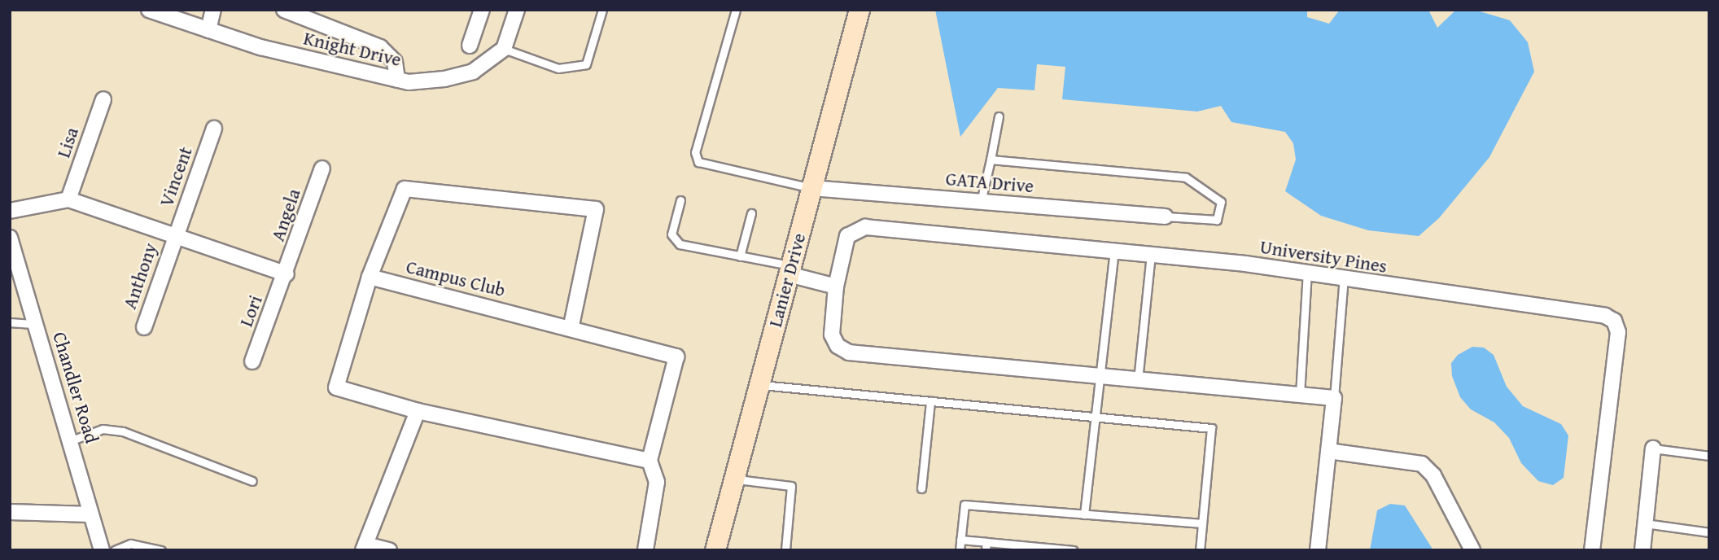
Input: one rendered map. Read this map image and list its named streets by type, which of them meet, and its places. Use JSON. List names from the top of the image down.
{
  "streets": {
    "street": [
      "Knight Drive",
      "Lisa",
      "Vincent",
      "GATA Drive",
      "Angela",
      "University Pines",
      "Anthony",
      "Campus Club",
      "Lanier Drive",
      "Lori",
      "Chandler Road"
    ]
  },
  "crossings": [
    ["Vincent", "Anthony"],
    ["GATA Drive", "Lanier Drive"],
    ["Angela", "Lori"]
  ]
}
